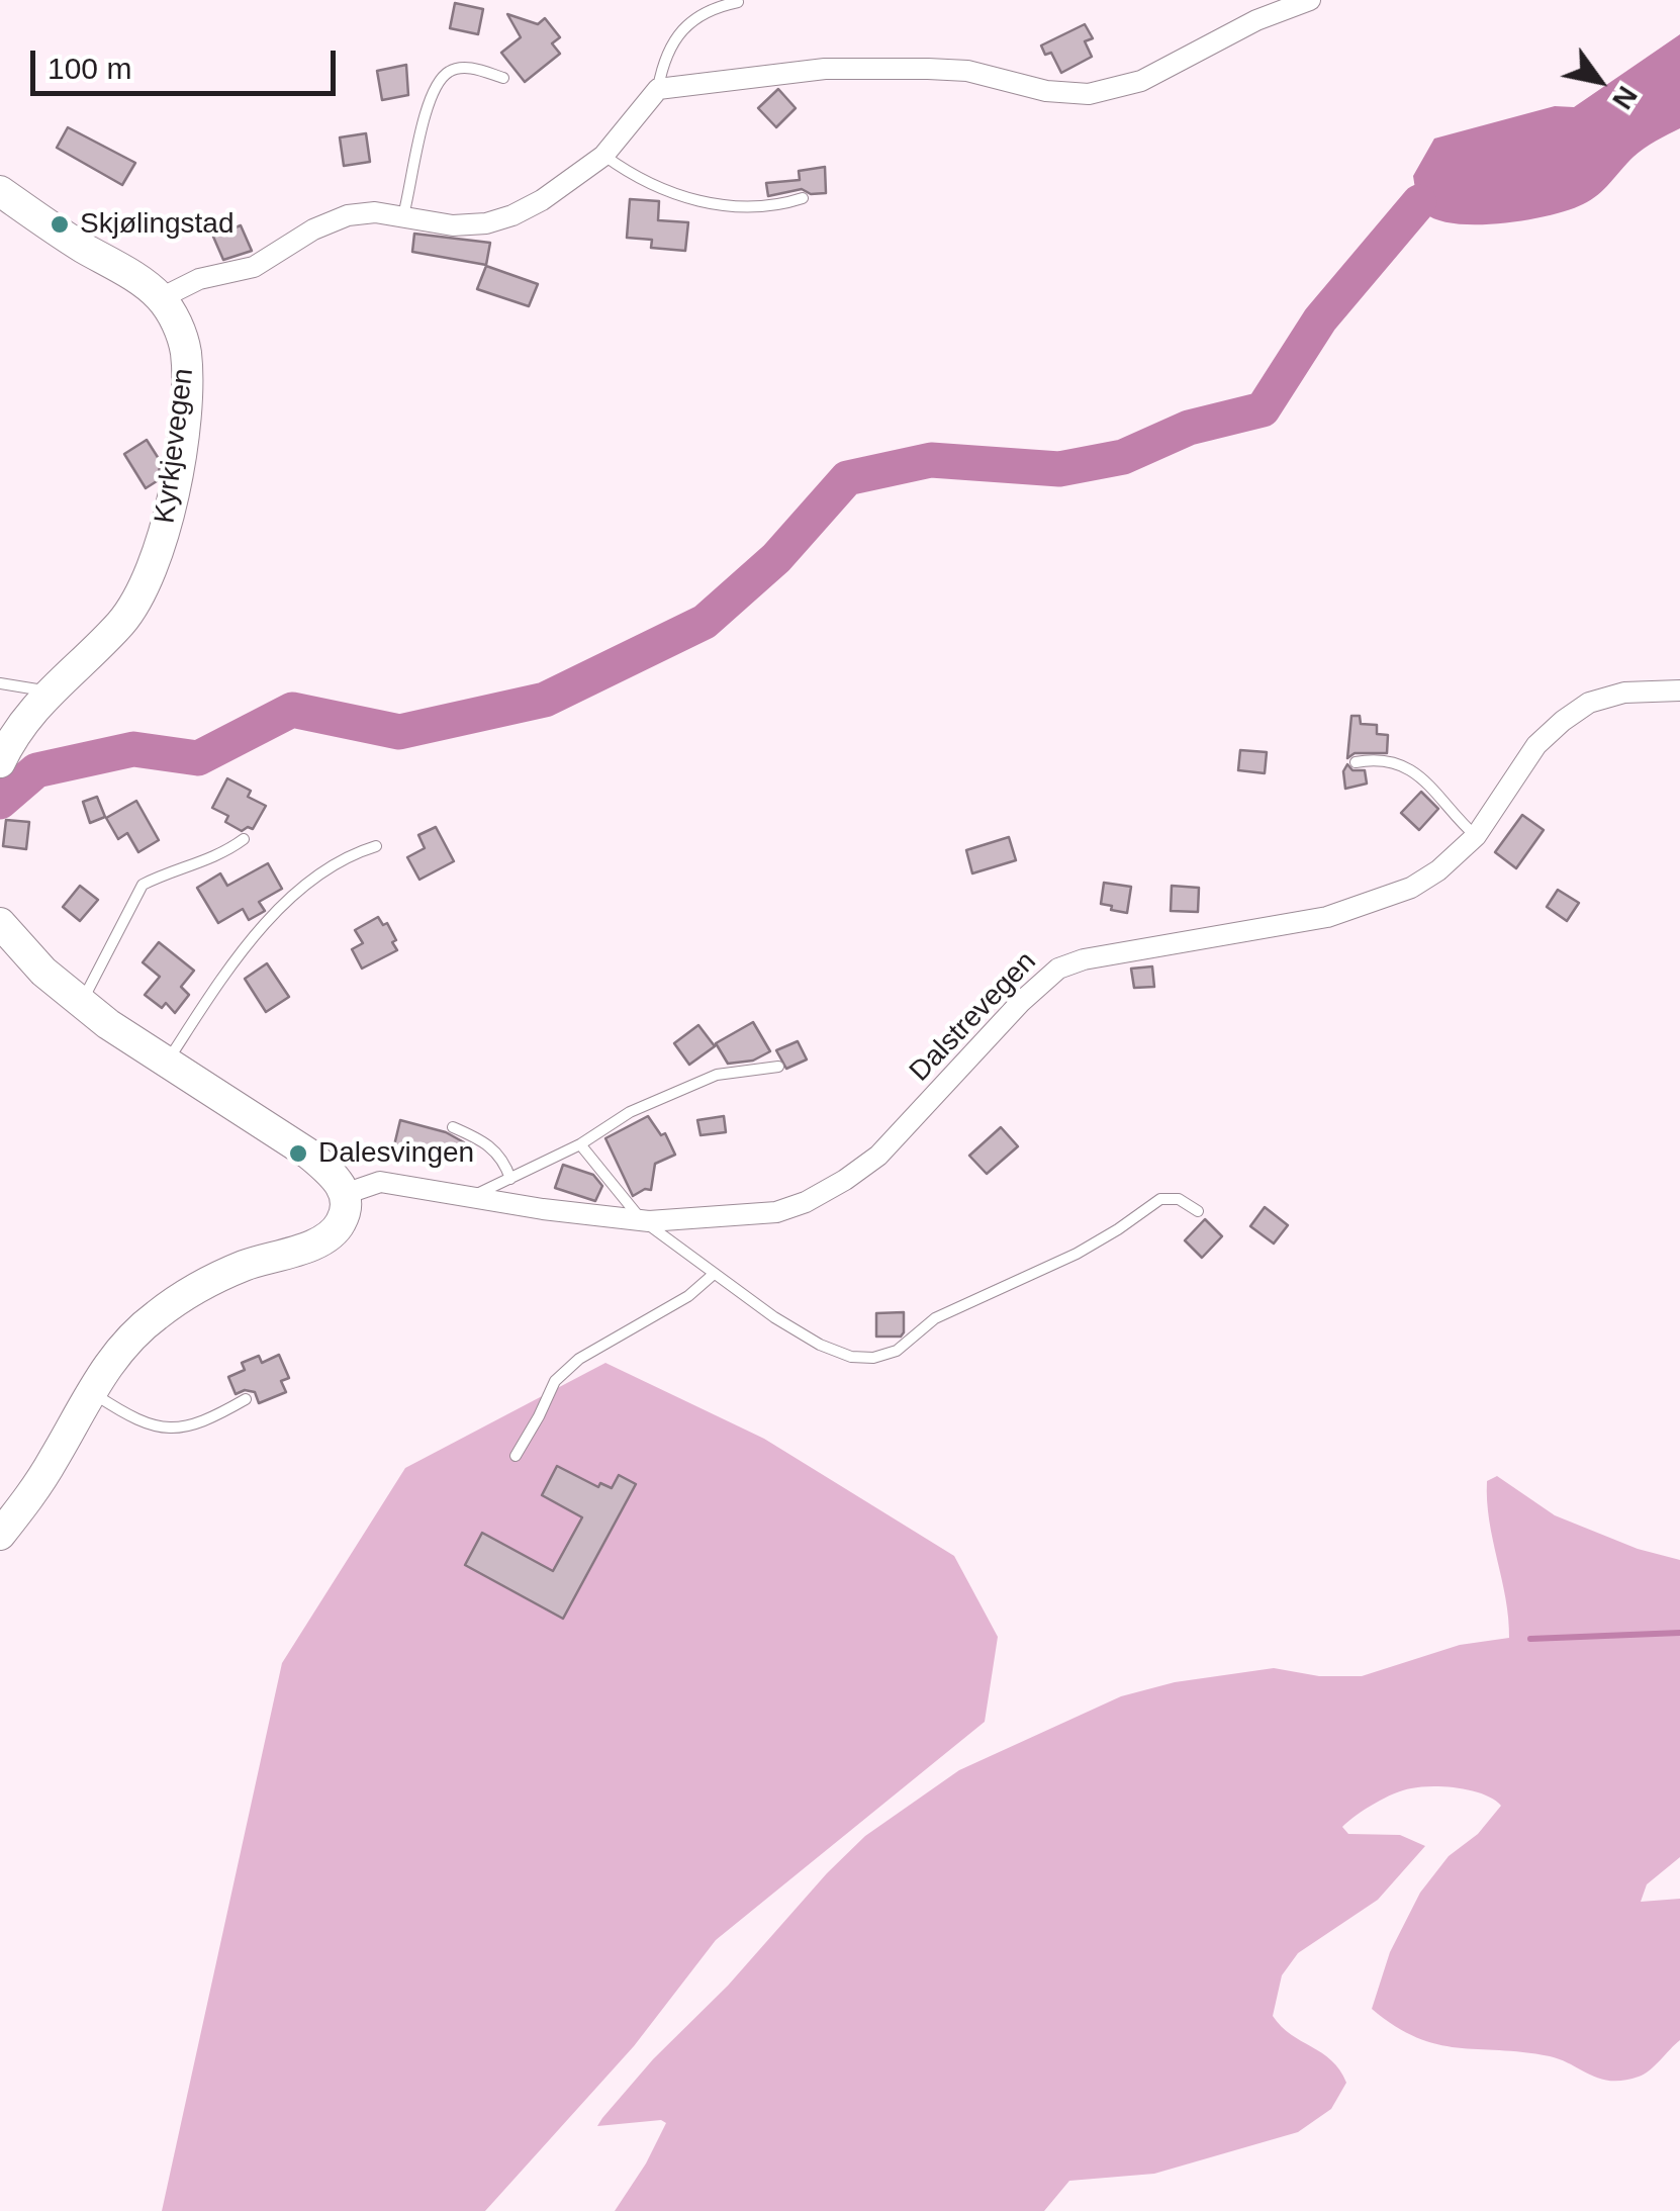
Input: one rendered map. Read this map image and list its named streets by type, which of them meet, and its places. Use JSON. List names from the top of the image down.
{
  "streets": {
    "main road": ["Kyrkjevegen"],
    "street": ["Dalstrevegen"]
  },
  "places": ["Skjølingstad", "Dalesvingen"],
  "scale_bar": "100 m",
  "north": "bottom right"
}
